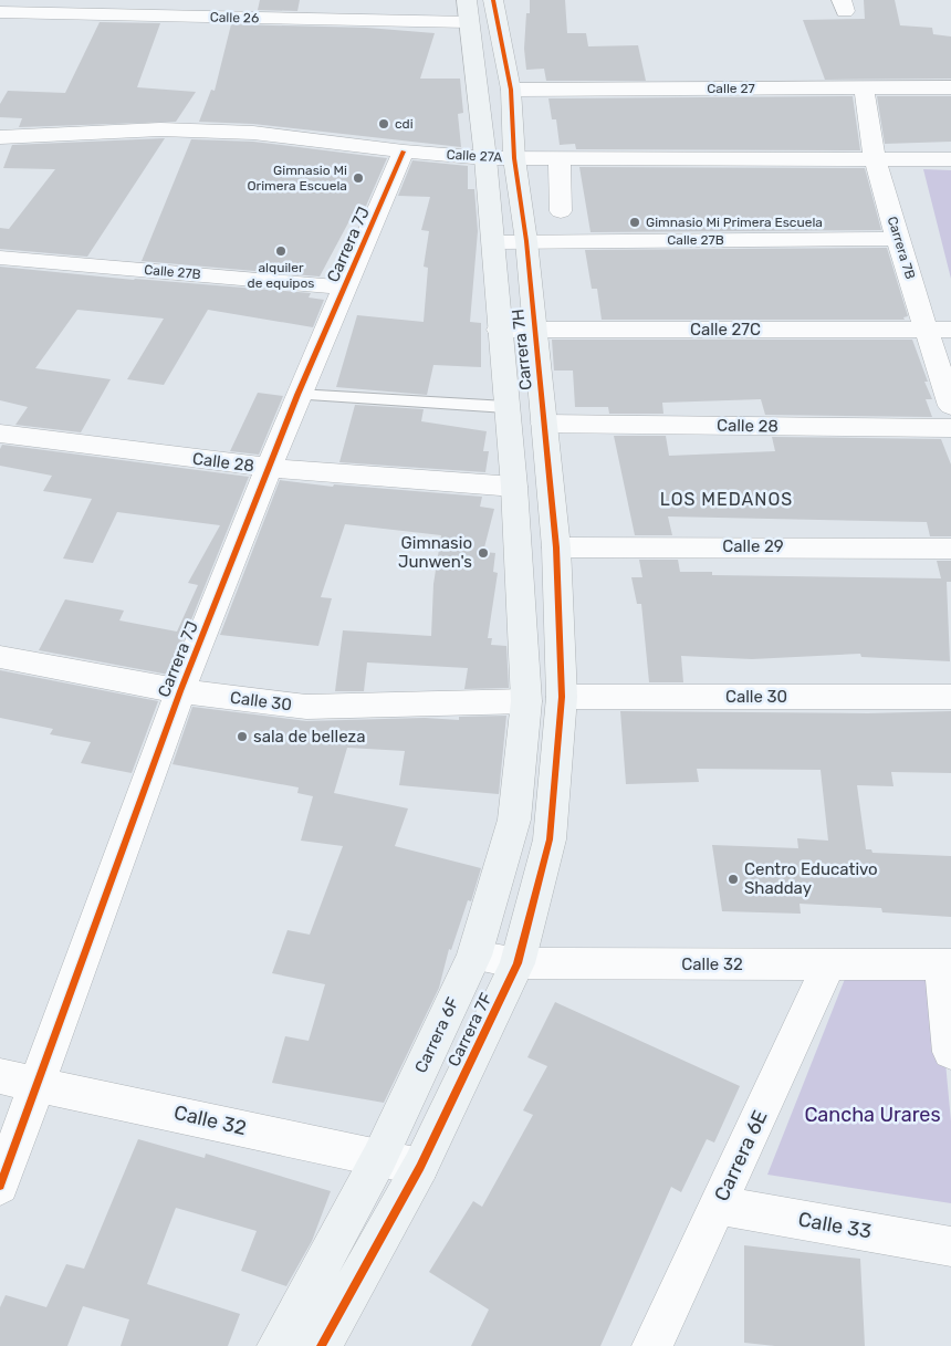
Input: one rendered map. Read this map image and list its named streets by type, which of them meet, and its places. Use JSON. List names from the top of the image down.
{
  "streets": {
    "street": [
      "Calle 26",
      "Calle 27",
      "Calle 27A",
      "Calle 27B",
      "Carrera 7J",
      "Carrera 7B",
      "Calle 27C",
      "Carrera 7H",
      "Calle 28",
      "Calle 29",
      "Calle 30",
      "Calle 32",
      "Carrera 7F",
      "Carrera 6F",
      "Carrera 6E",
      "Calle 33"
    ]
  },
  "crossings": [
    ["Calle 26", "Carrera 7H"],
    ["Calle 27", "Carrera 7B"],
    ["Calle 27", "Carrera 7H"],
    ["Calle 27A", "Carrera 7J"],
    ["Calle 27A", "Carrera 7B"],
    ["Calle 27A", "Carrera 7H"],
    ["Calle 27B", "Carrera 7J"],
    ["Calle 27B", "Carrera 7B"],
    ["Calle 27B", "Carrera 7H"],
    ["Carrera 7J", "Calle 28"],
    ["Carrera 7J", "Calle 30"],
    ["Carrera 7J", "Calle 32"],
    ["Carrera 7B", "Calle 27C"],
    ["Calle 27C", "Carrera 7H"],
    ["Carrera 7H", "Calle 28"],
    ["Carrera 7H", "Calle 29"],
    ["Carrera 7H", "Calle 30"],
    ["Carrera 7H", "Carrera 7F"],
    ["Carrera 7H", "Carrera 6F"],
    ["Calle 30", "Carrera 7F"],
    ["Calle 30", "Carrera 6F"],
    ["Calle 32", "Carrera 7F"],
    ["Calle 32", "Carrera 6F"],
    ["Calle 32", "Carrera 6E"],
    ["Carrera 6E", "Calle 33"]
  ],
  "districts": ["LOS MEDANOS"],
  "parks": ["Cancha Urares"],
  "places": [
    "cdi",
    "Gimnasio Mi Orimera Escuela",
    "Gimnasio Mi Primera Escuela",
    "alquiler de equipos",
    "Gimnasio Junwen's",
    "sala de belleza",
    "Centro Educativo Shadday"
  ]
}
